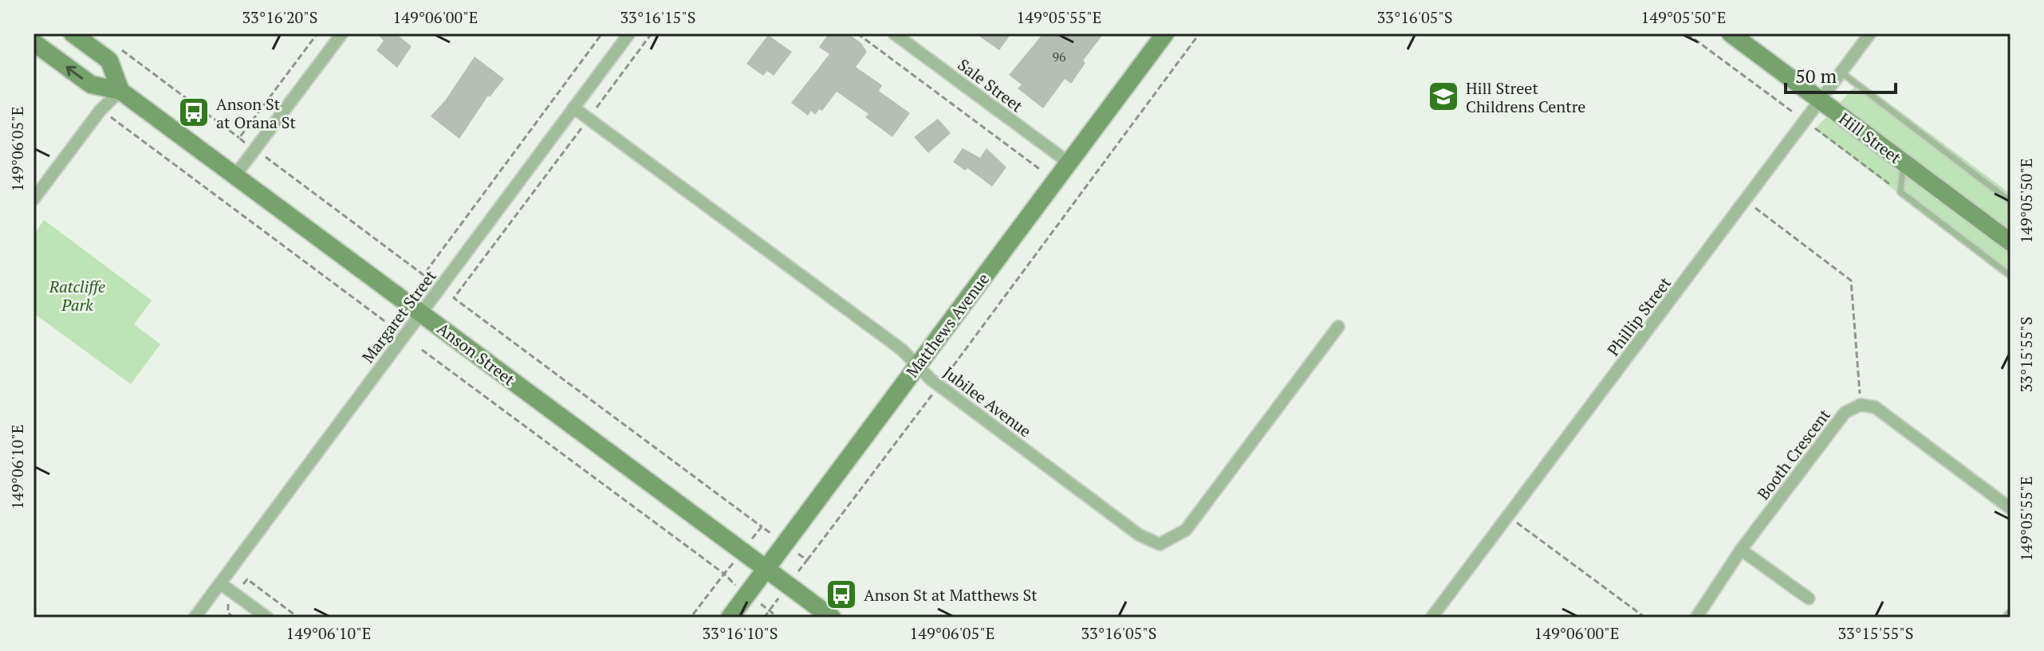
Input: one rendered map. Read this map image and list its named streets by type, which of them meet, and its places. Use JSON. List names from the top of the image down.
{
  "streets": {
    "street": [
      "Sale Street",
      "Hill Street",
      "Margaret Street",
      "Phillip Street",
      "Matthews Avenue",
      "Anson Street",
      "Jubilee Avenue",
      "Booth Crescent"
    ]
  },
  "crossings": [
    ["Sale Street", "Matthews Avenue"],
    ["Hill Street", "Phillip Street"],
    ["Margaret Street", "Anson Street"],
    ["Margaret Street", "Jubilee Avenue"],
    ["Matthews Avenue", "Anson Street"],
    ["Matthews Avenue", "Jubilee Avenue"]
  ],
  "parks": ["Ratcliffe Park"],
  "places": {
    "school or university": ["Hill Street Childrens Centre"],
    "bus stop": ["Anson St at Orana St", "Anson St at Matthews St"]
  },
  "house_numbers": ["96"],
  "scale_bar": "50 m",
  "coordinates": [
    "33°16'20\"S",
    "149°06'00\"E",
    "33°16'15\"S",
    "149°05'55\"E",
    "33°16'05\"S",
    "149°05'50\"E",
    "149°06'05\"E",
    "33°15'55\"S",
    "149°06'10\"E",
    "33°16'10\"S"
  ]
}
